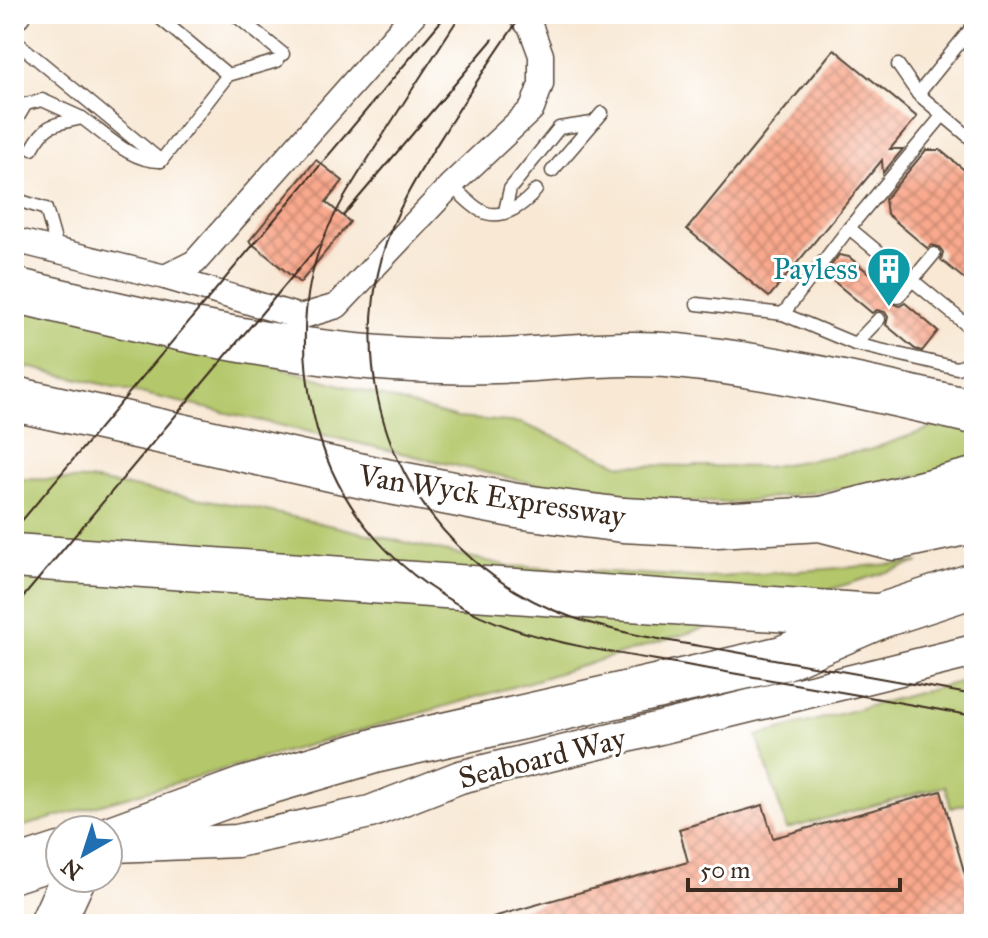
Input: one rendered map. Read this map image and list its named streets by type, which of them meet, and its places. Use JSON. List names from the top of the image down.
{
  "streets": {
    "highway": ["Van Wyck Expressway"],
    "street": ["Seaboard Way"]
  },
  "places": {
    "building": ["Payless"]
  },
  "scale_bar": "50 m",
  "north": "bottom left"
}
